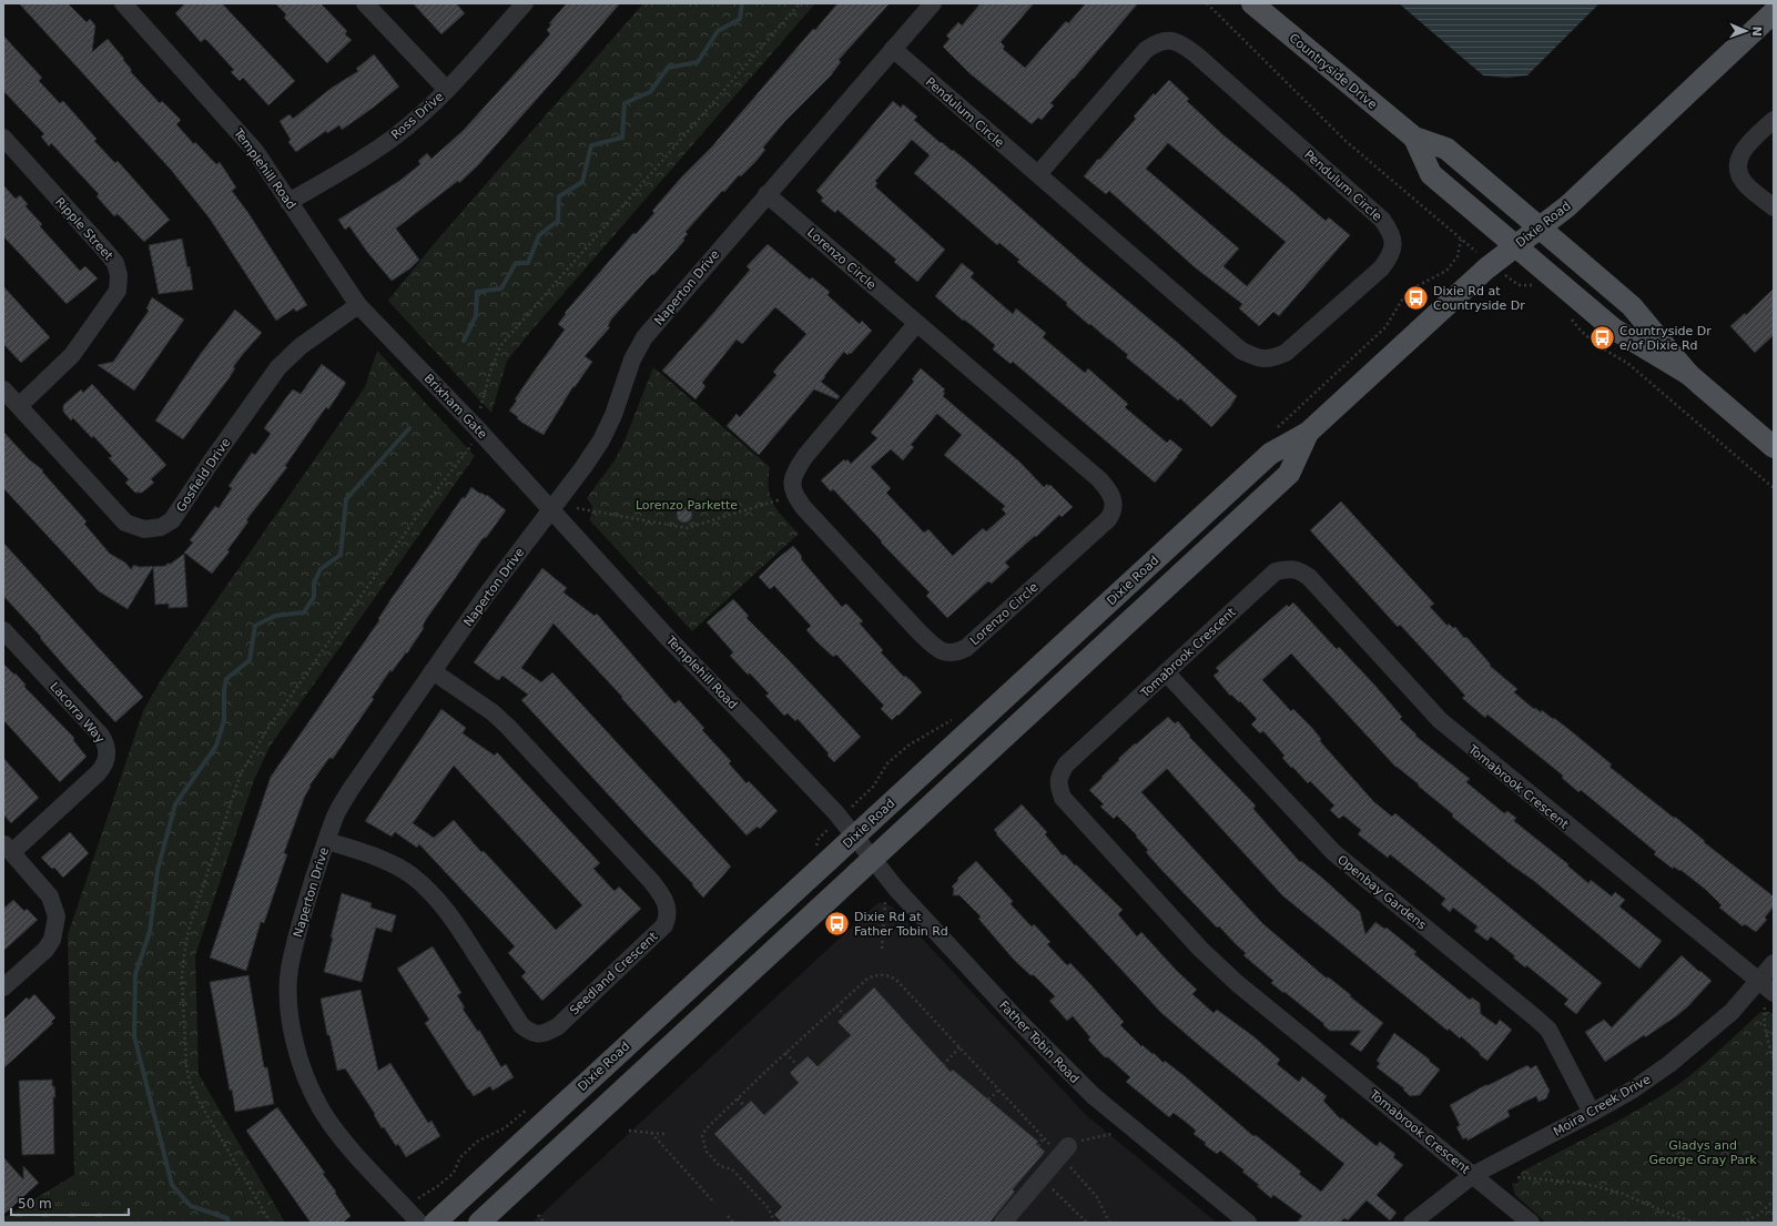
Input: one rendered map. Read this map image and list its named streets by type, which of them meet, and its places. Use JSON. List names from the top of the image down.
{
  "streets": {
    "main road": ["Countryside Drive", "Dixie Road"],
    "street": [
      "Pendulum Circle",
      "Ross Drive",
      "Templehill Road",
      "Ripple Street",
      "Lorenzo Circle",
      "Naperton Drive",
      "Brixham Gate",
      "Gosfield Drive",
      "Tomabrook Crescent",
      "Lacorra Way",
      "Openbay Gardens",
      "Seedland Crescent",
      "Father Tobin Road",
      "Moira Creek Drive"
    ]
  },
  "crossings": [
    ["Countryside Drive", "Dixie Road"],
    ["Pendulum Circle", "Naperton Drive"],
    ["Ross Drive", "Templehill Road"],
    ["Templehill Road", "Dixie Road"],
    ["Templehill Road", "Naperton Drive"],
    ["Templehill Road", "Brixham Gate"],
    ["Templehill Road", "Gosfield Drive"],
    ["Templehill Road", "Father Tobin Road"],
    ["Dixie Road", "Father Tobin Road"],
    ["Ripple Street", "Gosfield Drive"],
    ["Lorenzo Circle", "Naperton Drive"],
    ["Naperton Drive", "Brixham Gate"],
    ["Naperton Drive", "Seedland Crescent"],
    ["Brixham Gate", "Gosfield Drive"],
    ["Tomabrook Crescent", "Openbay Gardens"],
    ["Tomabrook Crescent", "Moira Creek Drive"],
    ["Openbay Gardens", "Moira Creek Drive"]
  ],
  "parks": ["Lorenzo Parkette", "Gladys and George Gray Park"],
  "places": {
    "bus stop": ["Dixie Rd at Countryside Dr", "Countryside Dr e/of Dixie Rd", "Dixie Rd at Father Tobin Rd"]
  },
  "scale_bar": "50 m",
  "north": "right"
}
